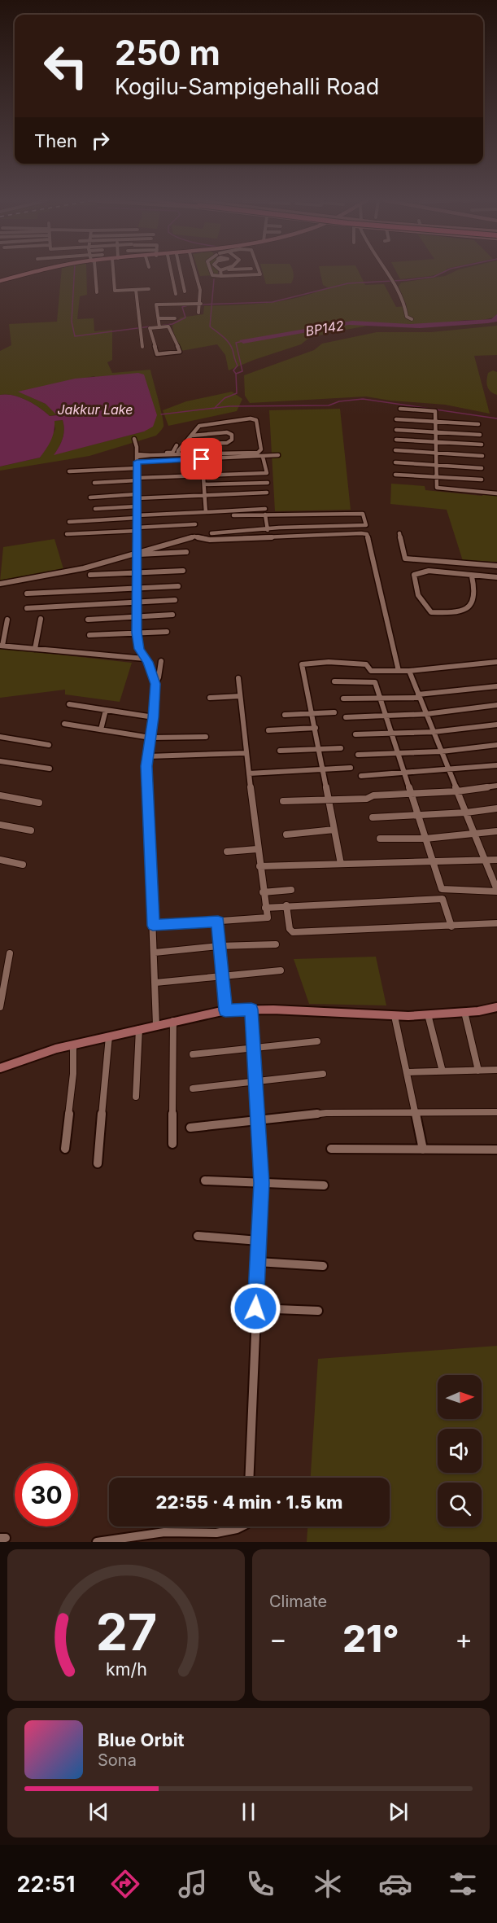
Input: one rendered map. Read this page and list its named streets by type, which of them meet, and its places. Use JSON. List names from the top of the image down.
{
  "water": ["BP142", "Jakkur Lake"],
  "north": "right",
  "page": {
    "turn": ["250 m", "Kogilu-Sampigehalli Road"],
    "then": "Then",
    "limit": "30",
    "trip": "22:55 · 4 min · 1.5 km",
    "tile": "Climate",
    "heat": ["−", "21°", "+"],
    "song": ["Blue Orbit", "Sona"],
    "tabs": "22:51",
    "gauge": ["27", "km/h"]
  }
}
